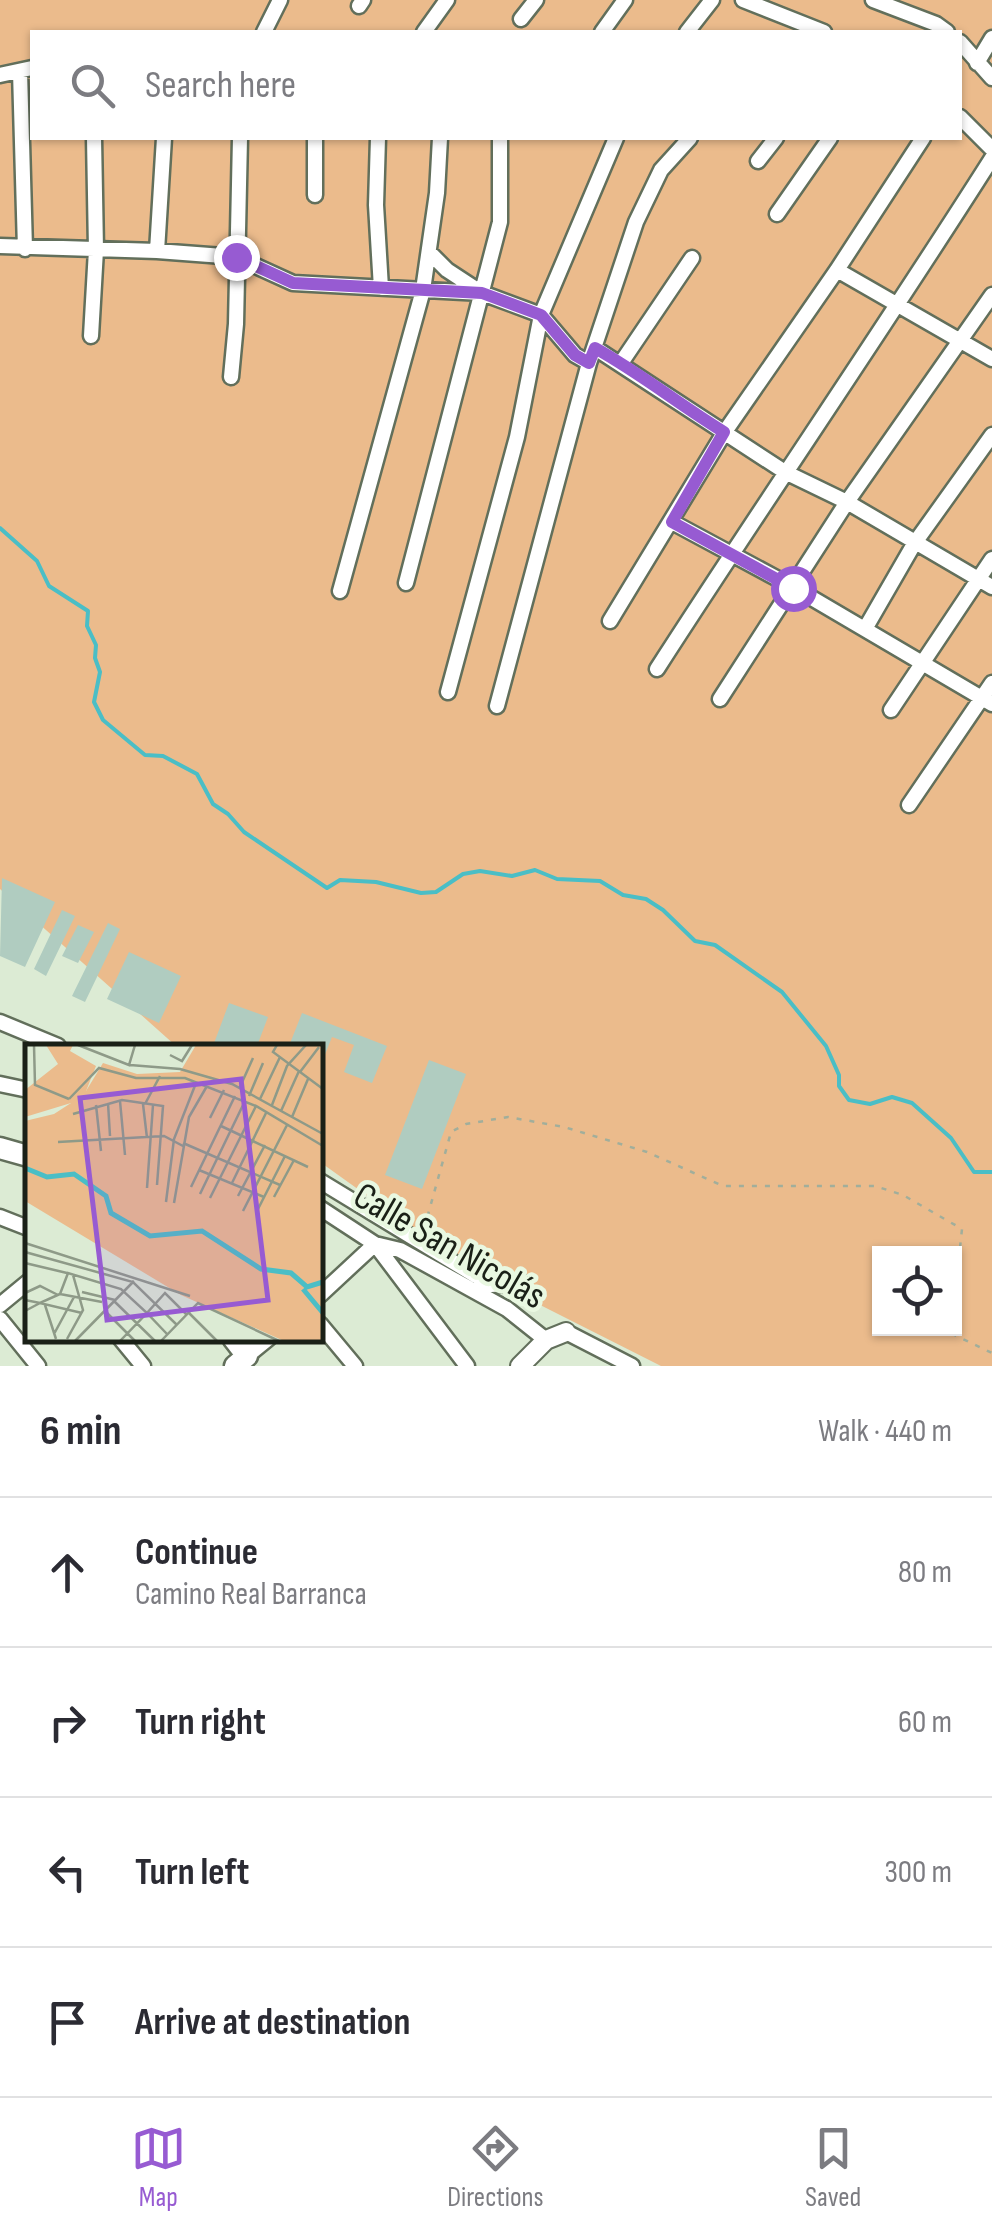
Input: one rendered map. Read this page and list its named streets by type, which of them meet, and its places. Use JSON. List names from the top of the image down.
{
  "streets": {
    "street": ["Calle San Nicolás"]
  },
  "page": {
    "search": "Search here",
    "heading": ["6 min", "Walk · 440 m"],
    "list": [
      ["Continue", "Camino Real Barranca", "80 m"],
      ["Turn right", "60 m"],
      ["Turn left", "300 m"],
      "Arrive at destination"
    ],
    "nav": ["Map", "Directions", "Saved"]
  }
}
